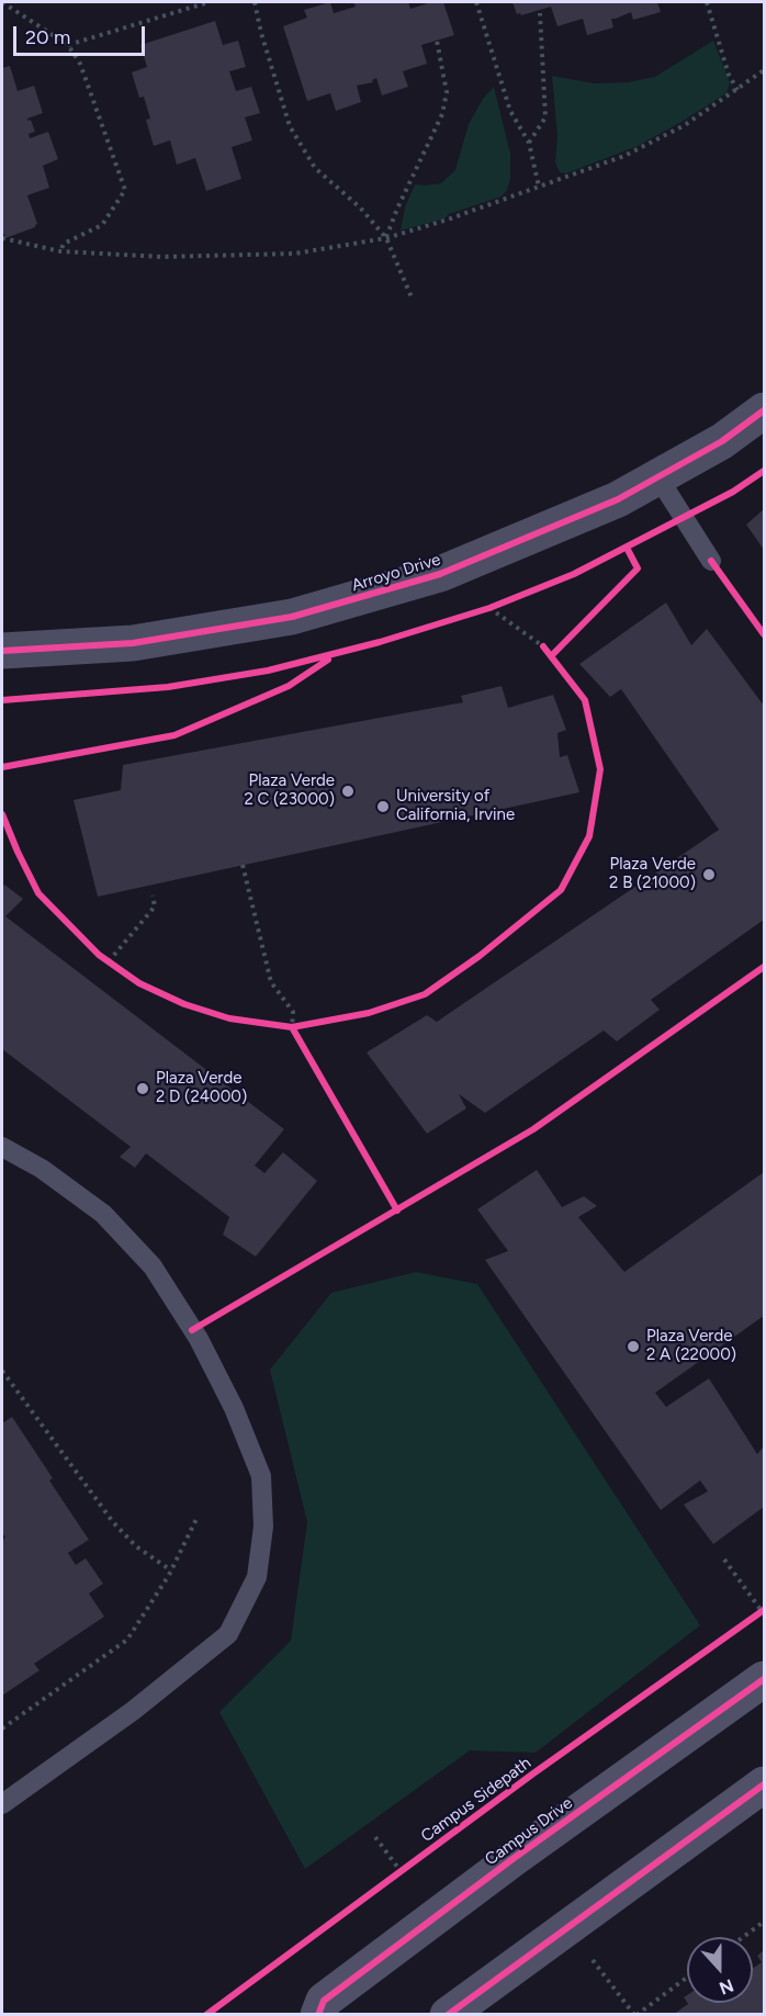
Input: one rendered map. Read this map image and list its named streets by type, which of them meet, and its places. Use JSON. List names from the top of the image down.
{
  "streets": {
    "main road": ["Campus Drive"],
    "street": ["Arroyo Drive"],
    "cycle path": ["Campus Sidepath"]
  },
  "places": [
    "Plaza Verde 2 C (23000)",
    "University of California, Irvine",
    "Plaza Verde 2 B (21000)",
    "Plaza Verde 2 D (24000)",
    "Plaza Verde 2 A (22000)"
  ],
  "scale_bar": "20 m",
  "north": "bottom"
}
